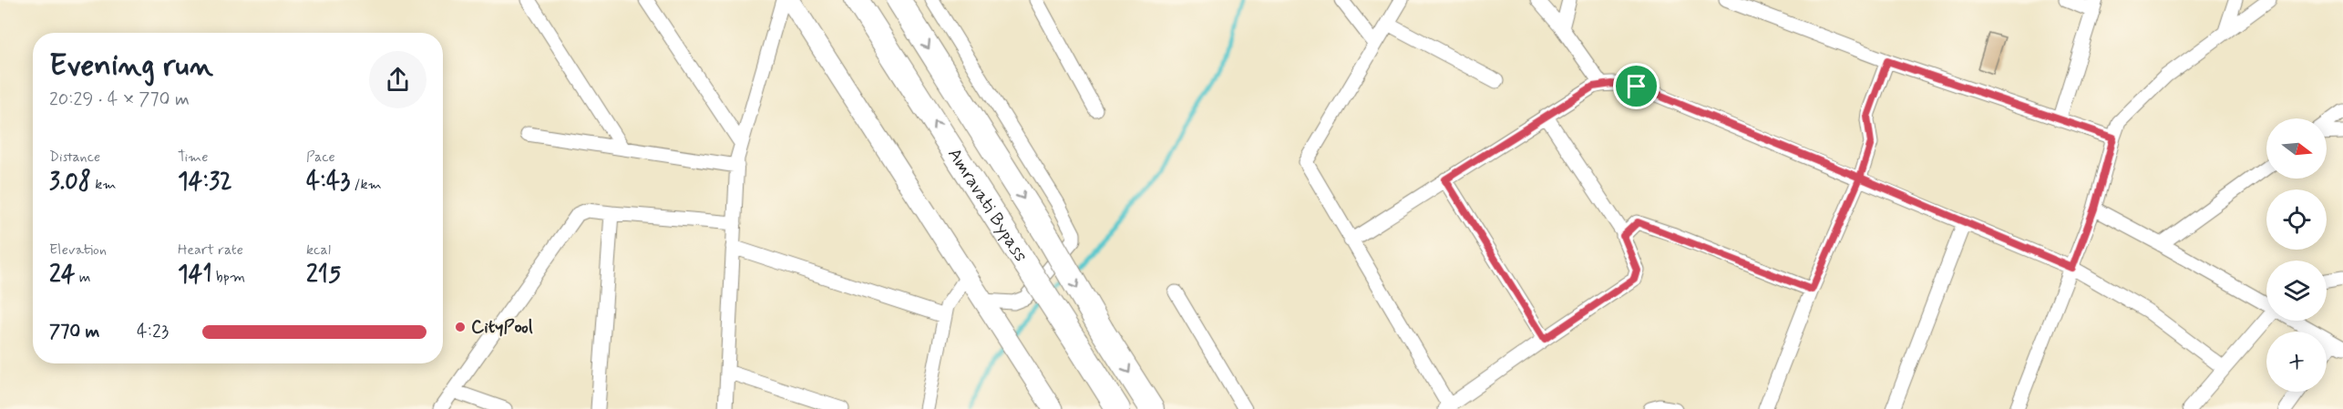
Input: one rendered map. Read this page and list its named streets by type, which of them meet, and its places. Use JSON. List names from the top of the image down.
{
  "streets": {
    "highway": ["Amravati Bypass"]
  },
  "places": ["CityPool"],
  "north": "right",
  "page": {
    "heading": ["Evening run", "20:29 · 4 × 770 m"],
    "map_buttons": "+",
    "stats": [
      ["Distance", "3.08 km"],
      ["Time", "14:32"],
      ["Pace", "4:43 /km"],
      ["Elevation", "24 m"],
      ["Heart rate", "141 bpm"],
      ["kcal", "215"]
    ],
    "list": [
      {
        "name": "770 m",
        "note": "4:23"
      }
    ]
  }
}
